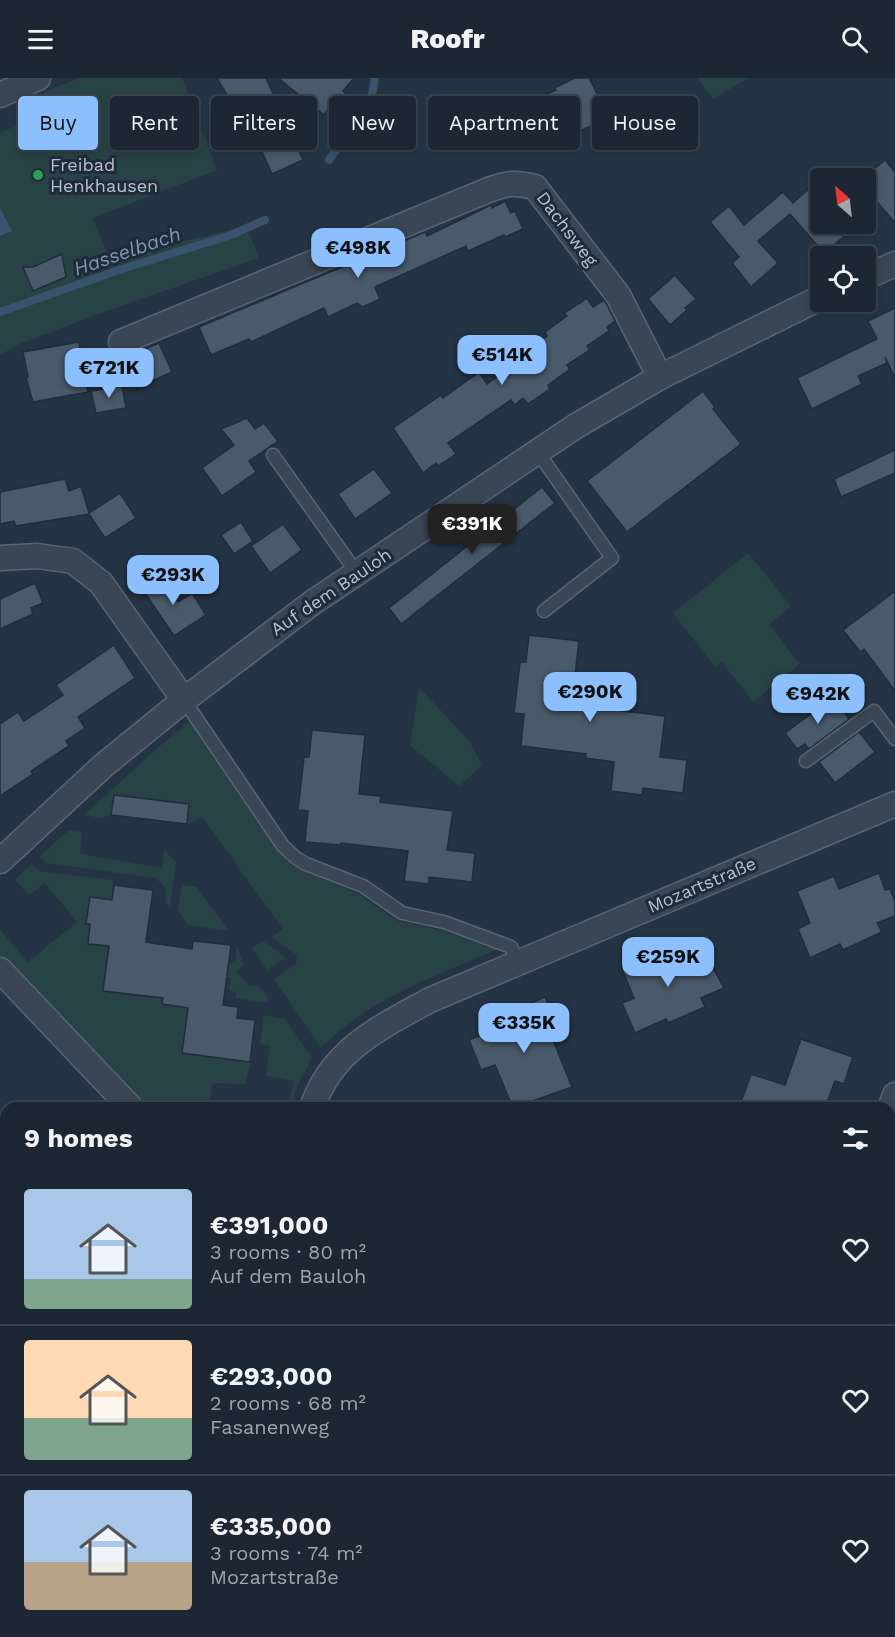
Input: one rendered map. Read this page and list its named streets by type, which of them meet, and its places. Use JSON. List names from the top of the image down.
{
  "streets": {
    "street": ["Dachsweg", "Auf dem Bauloh", "Mozartstraße"]
  },
  "crossings": [
    ["Dachsweg", "Auf dem Bauloh"]
  ],
  "water": ["Hasselbach"],
  "places": ["Freibad Henkhausen"],
  "north": "top left",
  "page": {
    "header": "Roofr",
    "chip": [
      "Buy",
      "Rent",
      "Filters",
      "New",
      "Apartment",
      "House"
    ],
    "price": [
      "€498K",
      "€514K",
      "€721K",
      "€391K",
      "€293K",
      "€290K",
      "€942K",
      "€259K",
      "€335K"
    ],
    "heading": "9 homes",
    "list": [
      {
        "name": "€391,000",
        "note": "3 rooms · 80 m² · Auf dem Bauloh"
      },
      {
        "name": "€293,000",
        "note": "2 rooms · 68 m² · Fasanenweg"
      },
      {
        "name": "€335,000",
        "note": "3 rooms · 74 m² · Mozartstraße"
      }
    ]
  }
}
